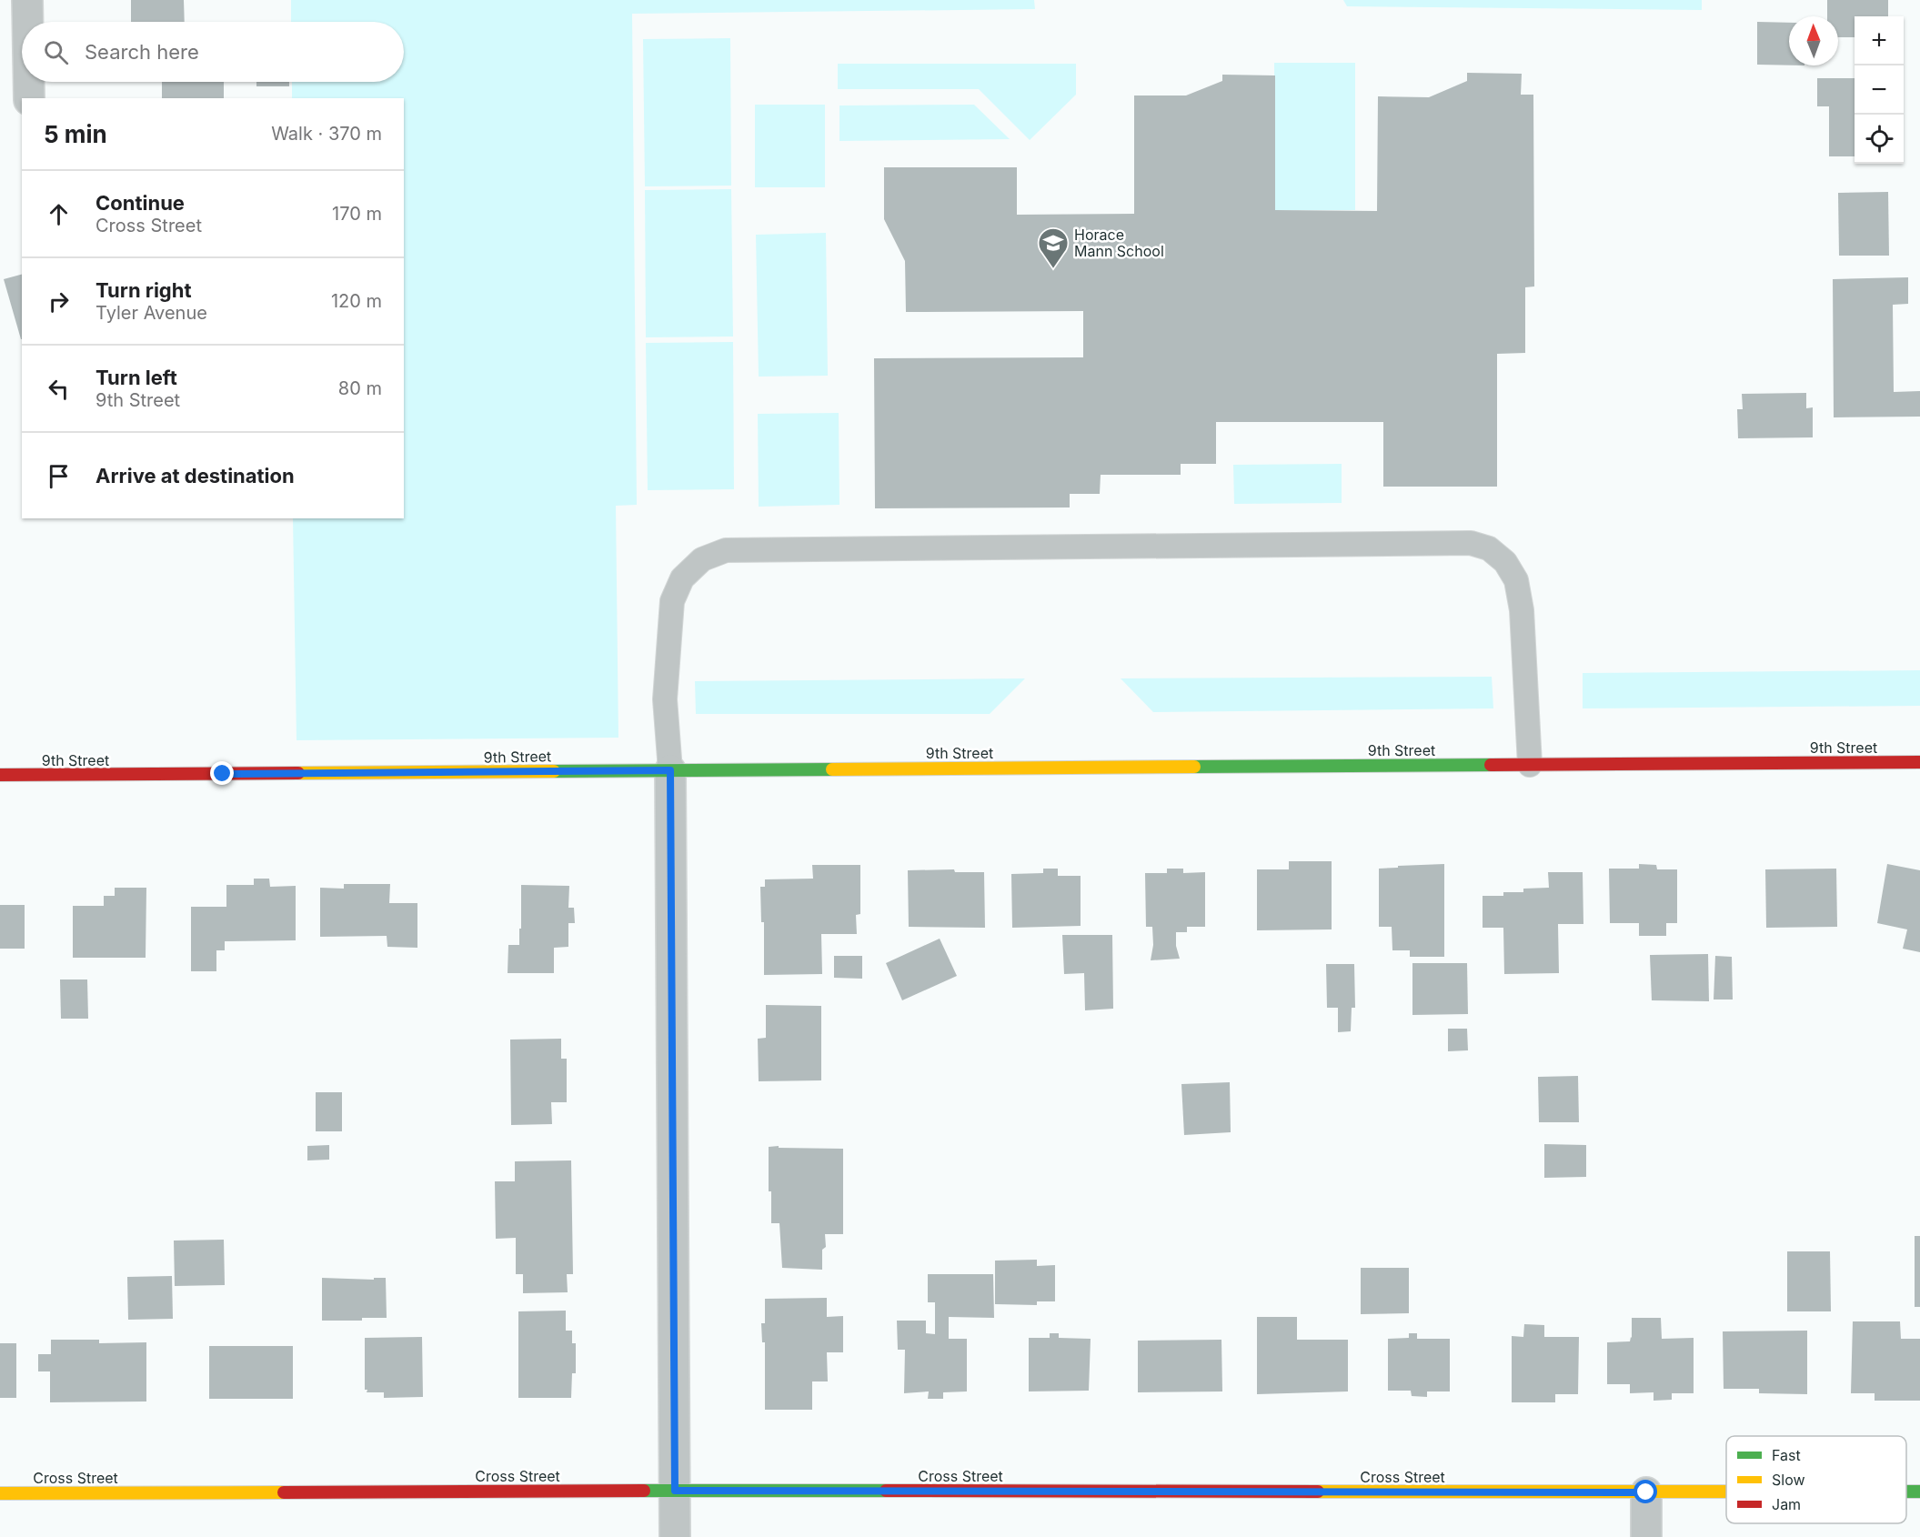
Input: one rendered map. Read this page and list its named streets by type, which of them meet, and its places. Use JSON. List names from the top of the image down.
{
  "streets": {
    "street": ["9th Street", "Cross Street"]
  },
  "places": {
    "school or university": ["Horace Mann School"]
  },
  "legend": ["Fast", "Slow", "Jam"],
  "north": "top",
  "page": {
    "map_buttons": ["+", "−"],
    "search": "Search here",
    "heading": ["5 min", "Walk · 370 m"],
    "list": [
      ["Continue", "Cross Street", "170 m"],
      ["Turn right", "Tyler Avenue", "120 m"],
      ["Turn left", "9th Street", "80 m"],
      "Arrive at destination"
    ]
  }
}
